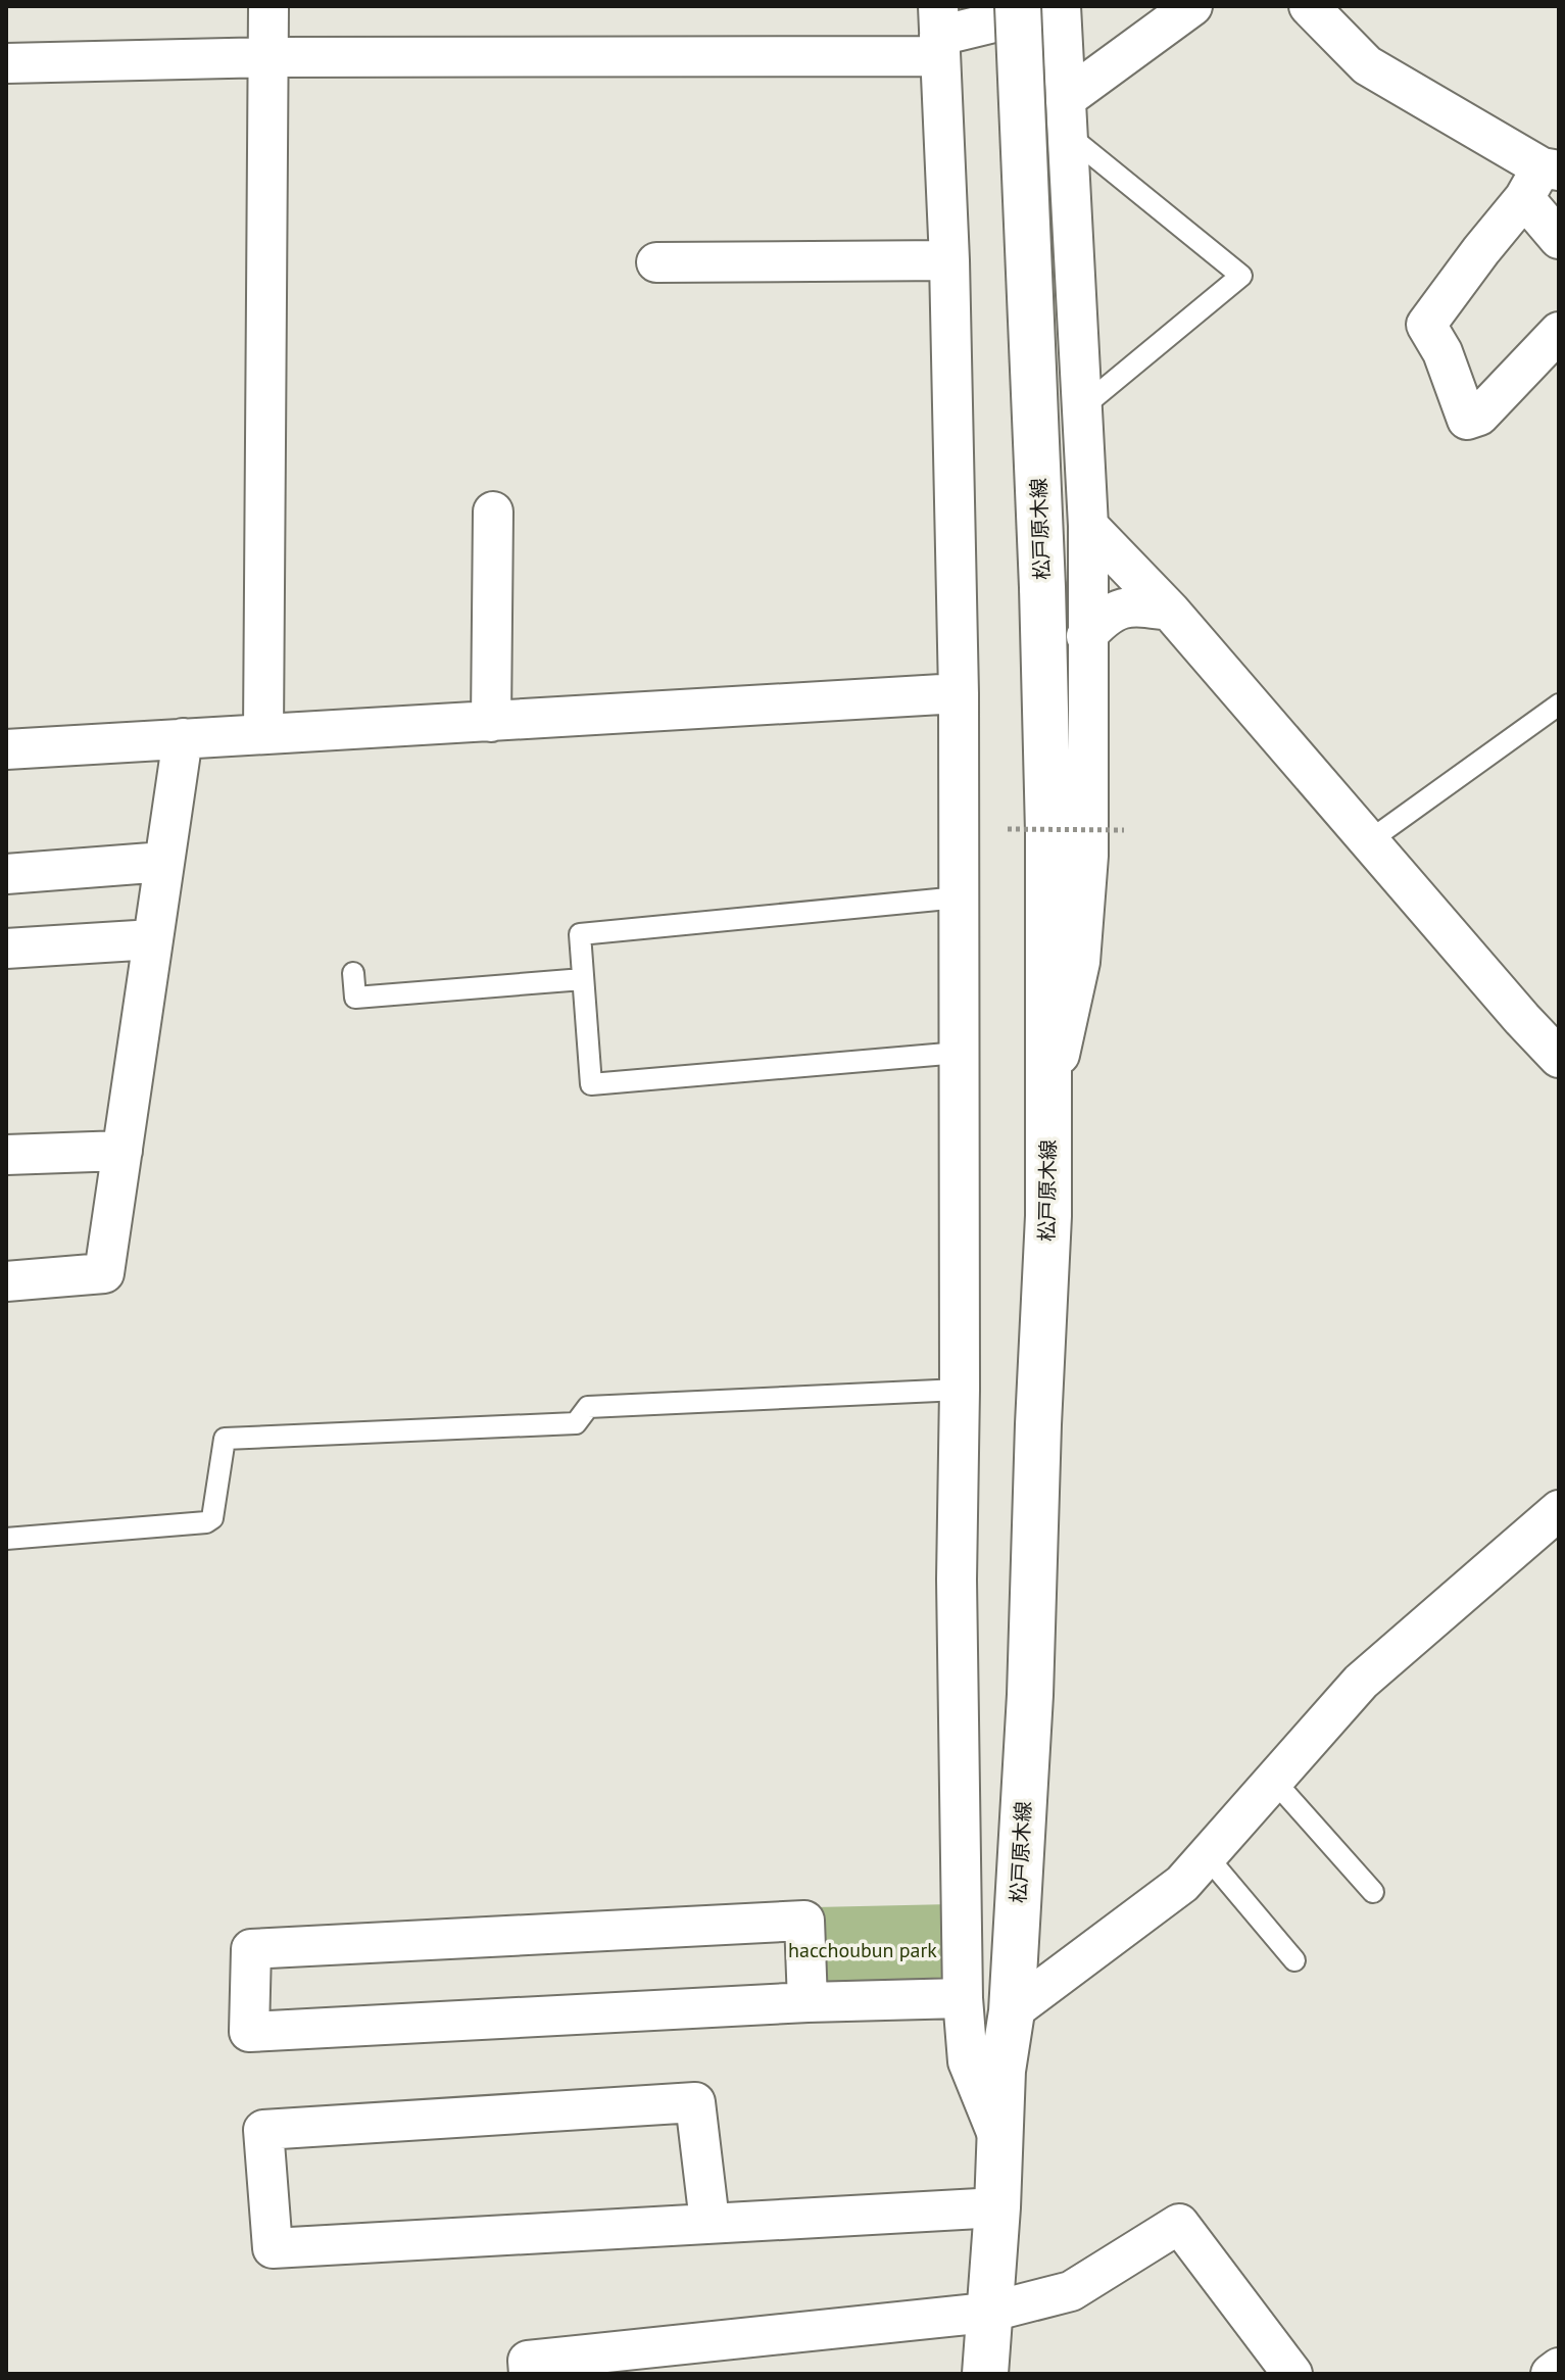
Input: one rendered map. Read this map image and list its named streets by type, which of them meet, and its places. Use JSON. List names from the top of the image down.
{
  "streets": {
    "main road": ["松戸原木線"]
  },
  "parks": ["hacchoubun park"]
}
